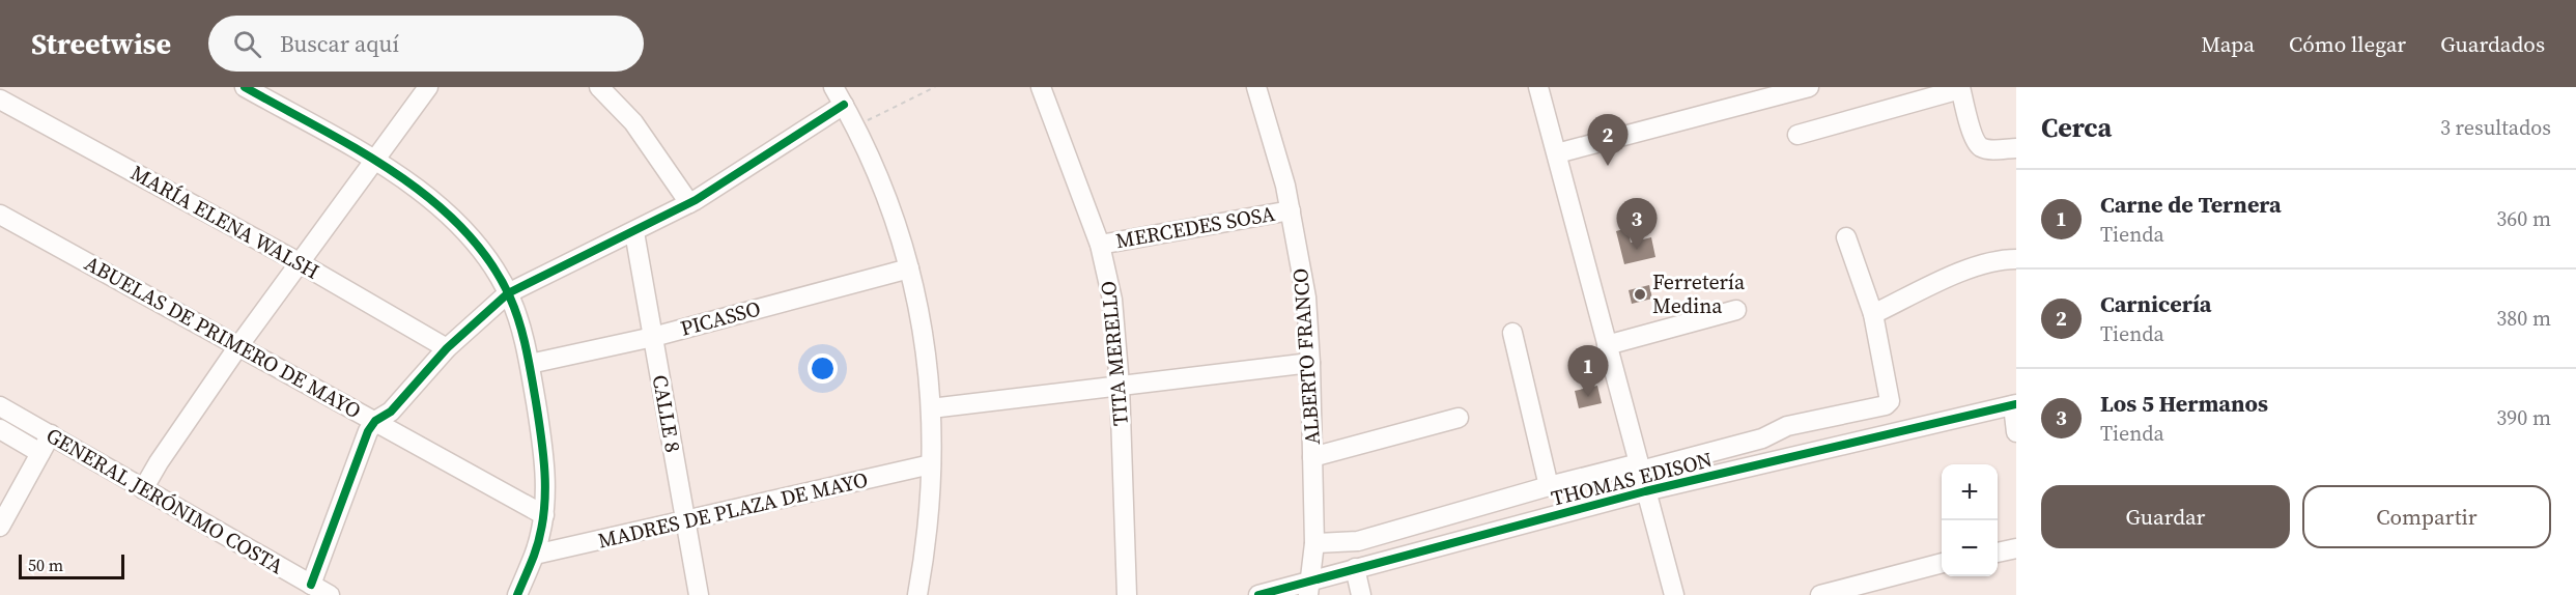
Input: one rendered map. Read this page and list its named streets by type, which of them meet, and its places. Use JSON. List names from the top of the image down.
{
  "streets": {
    "street": [
      "MARÍA ELENA WALSH",
      "MERCEDES SOSA",
      "PICASSO",
      "ABUELAS DE PRIMERO DE MAYO",
      "TITA MERELLO",
      "ALBERTO FRANCO",
      "CALLE 8",
      "THOMAS EDISON",
      "GENERAL JERÓNIMO COSTA",
      "MADRES DE PLAZA DE MAYO"
    ]
  },
  "crossings": [
    ["MERCEDES SOSA", "TITA MERELLO"],
    ["MERCEDES SOSA", "ALBERTO FRANCO"],
    ["PICASSO", "CALLE 8"],
    ["ALBERTO FRANCO", "THOMAS EDISON"],
    ["CALLE 8", "MADRES DE PLAZA DE MAYO"]
  ],
  "places": ["Ferretería Medina"],
  "scale_bar": "50 m",
  "page": {
    "header": "Streetwise",
    "search": "Buscar aquí",
    "nav": ["Mapa", "Cómo llegar", "Guardados"],
    "heading": ["Cerca", "3 resultados"],
    "pins": ["2", "3", "1"],
    "list": [
      {
        "mark": "1",
        "name": "Carne de Ternera",
        "note": "Tienda",
        "value": "360 m"
      },
      {
        "mark": "2",
        "name": "Carnicería",
        "note": "Tienda",
        "value": "380 m"
      },
      {
        "mark": "3",
        "name": "Los 5 Hermanos",
        "note": "Tienda",
        "value": "390 m"
      }
    ],
    "map_buttons": ["+", "−"],
    "buttons": ["Guardar", "Compartir"],
    "scale": "50 m"
  }
}
